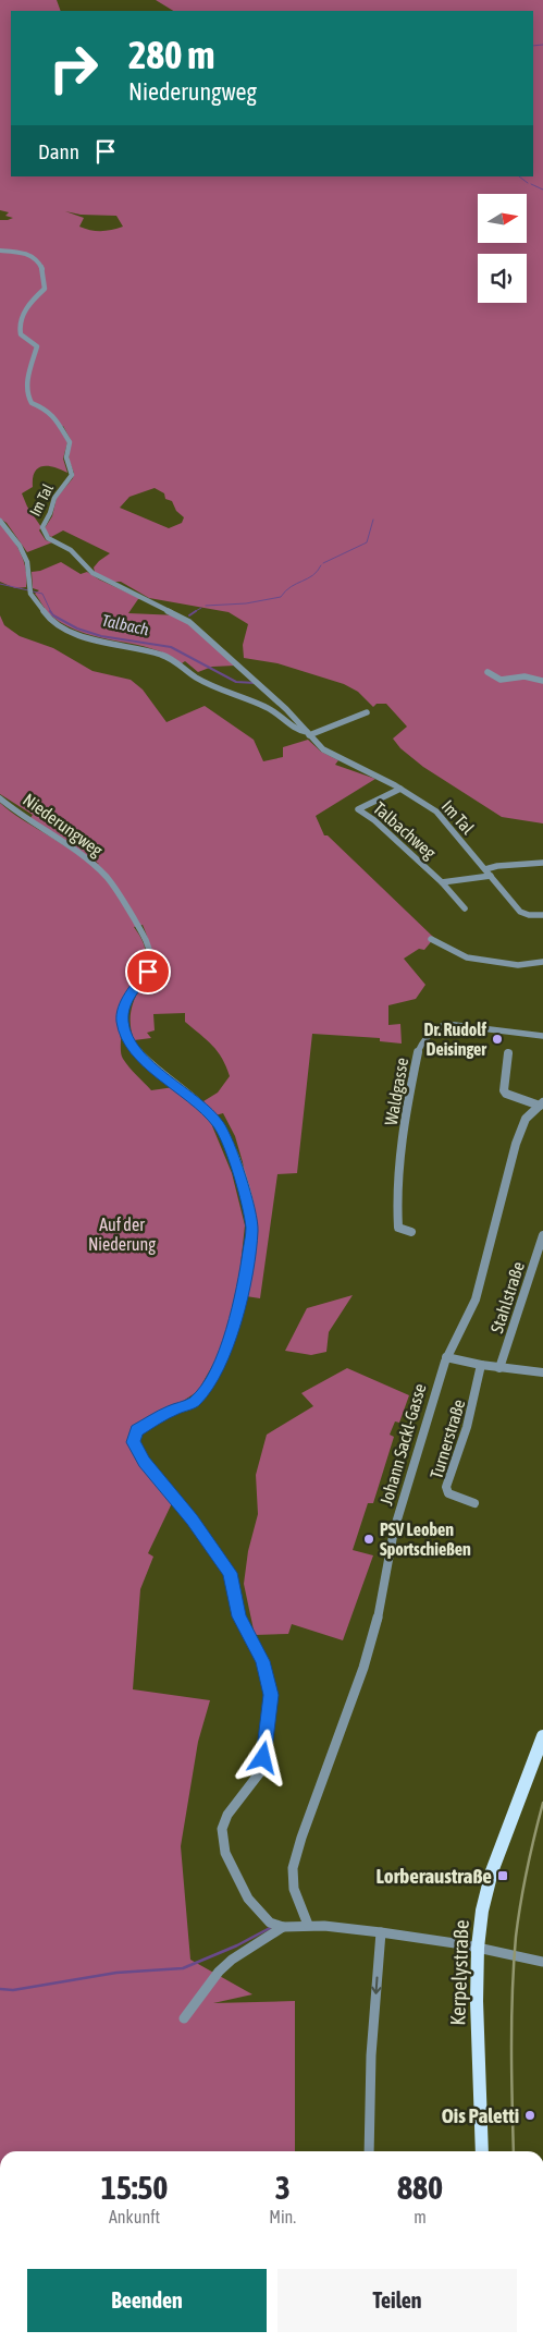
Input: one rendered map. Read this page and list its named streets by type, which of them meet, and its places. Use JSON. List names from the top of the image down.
{
  "streets": {
    "main road": ["Kerpelystraße"],
    "street": [
      "Im Tal",
      "Niederungweg",
      "Talbachweg",
      "Waldgasse",
      "Stahlstraße",
      "Turnerstraße",
      "Johann Sackl-Gasse"
    ]
  },
  "crossings": [
    ["Im Tal", "Talbachweg"]
  ],
  "water": ["Talbach"],
  "parks": ["Auf der Niederung"],
  "places": {
    "other": ["Dr. Rudolf Deisinger", "PSV Leoben Sportschießen", "Ois Paletti"],
    "transit": ["Lorberaustraße"]
  },
  "north": "right",
  "page": {
    "turn": ["280 m", "Niederungweg"],
    "then": "Dann",
    "eta": [
      "15:50",
      "Ankunft",
      "3",
      "Min.",
      "880",
      "m"
    ],
    "buttons": ["Beenden", "Teilen"]
  }
}
